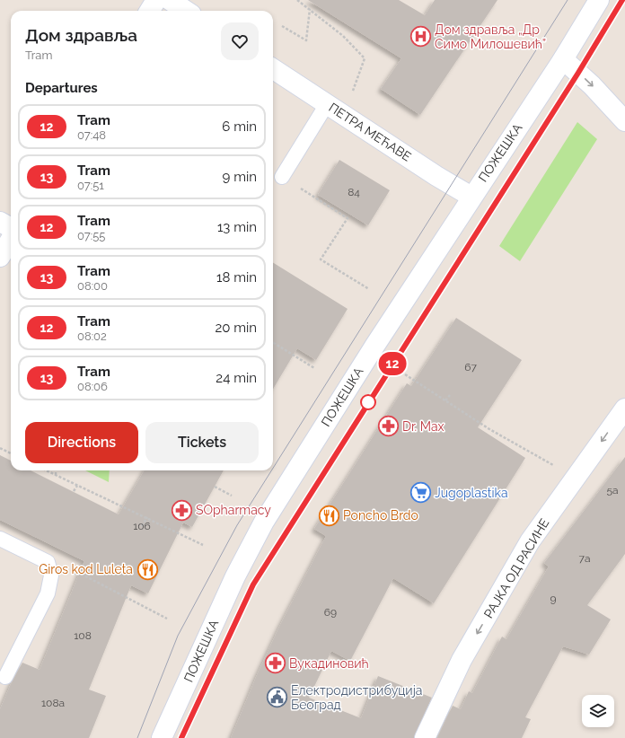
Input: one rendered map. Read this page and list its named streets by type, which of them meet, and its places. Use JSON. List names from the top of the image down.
{
  "streets": {
    "main road": ["ПЕТРА МЕЋАВЕ", "ПОЖЕШКА", "РАЈКА ОД РАСИНЕ"]
  },
  "crossings": [
    ["ПЕТРА МЕЋАВЕ", "ПОЖЕШКА"]
  ],
  "one_way": ["РАЈКА ОД РАСИНЕ"],
  "places": {
    "hospital": ["Дом здравља „Др Симо Милошевић”"],
    "pharmacy": ["Dr. Max", "SOpharmacy", "Вукадиновић"],
    "supermarket": ["Jugoplastika"],
    "restaurant": ["Poncho Brdo", "Giros kod Luleta"],
    "public building": ["Електродистрибуција Београд"]
  },
  "lines": ["tram line 12"],
  "house_numbers": [
    "84",
    "67",
    "5a",
    "106",
    "7a",
    "9",
    "69",
    "108",
    "108a"
  ],
  "page": {
    "on_map": "12",
    "heading": [
      ["Дом здравља", "Tram"],
      "Departures"
    ],
    "list": [
      {
        "mark": "12",
        "name": "Tram",
        "note": "07:48",
        "value": "6 min"
      },
      {
        "mark": "13",
        "name": "Tram",
        "note": "07:51",
        "value": "9 min"
      },
      {
        "mark": "12",
        "name": "Tram",
        "note": "07:55",
        "value": "13 min"
      },
      {
        "mark": "13",
        "name": "Tram",
        "note": "08:00",
        "value": "18 min"
      },
      {
        "mark": "12",
        "name": "Tram",
        "note": "08:02",
        "value": "20 min"
      },
      {
        "mark": "13",
        "name": "Tram",
        "note": "08:06",
        "value": "24 min"
      }
    ],
    "buttons": ["Directions", "Tickets"]
  }
}
